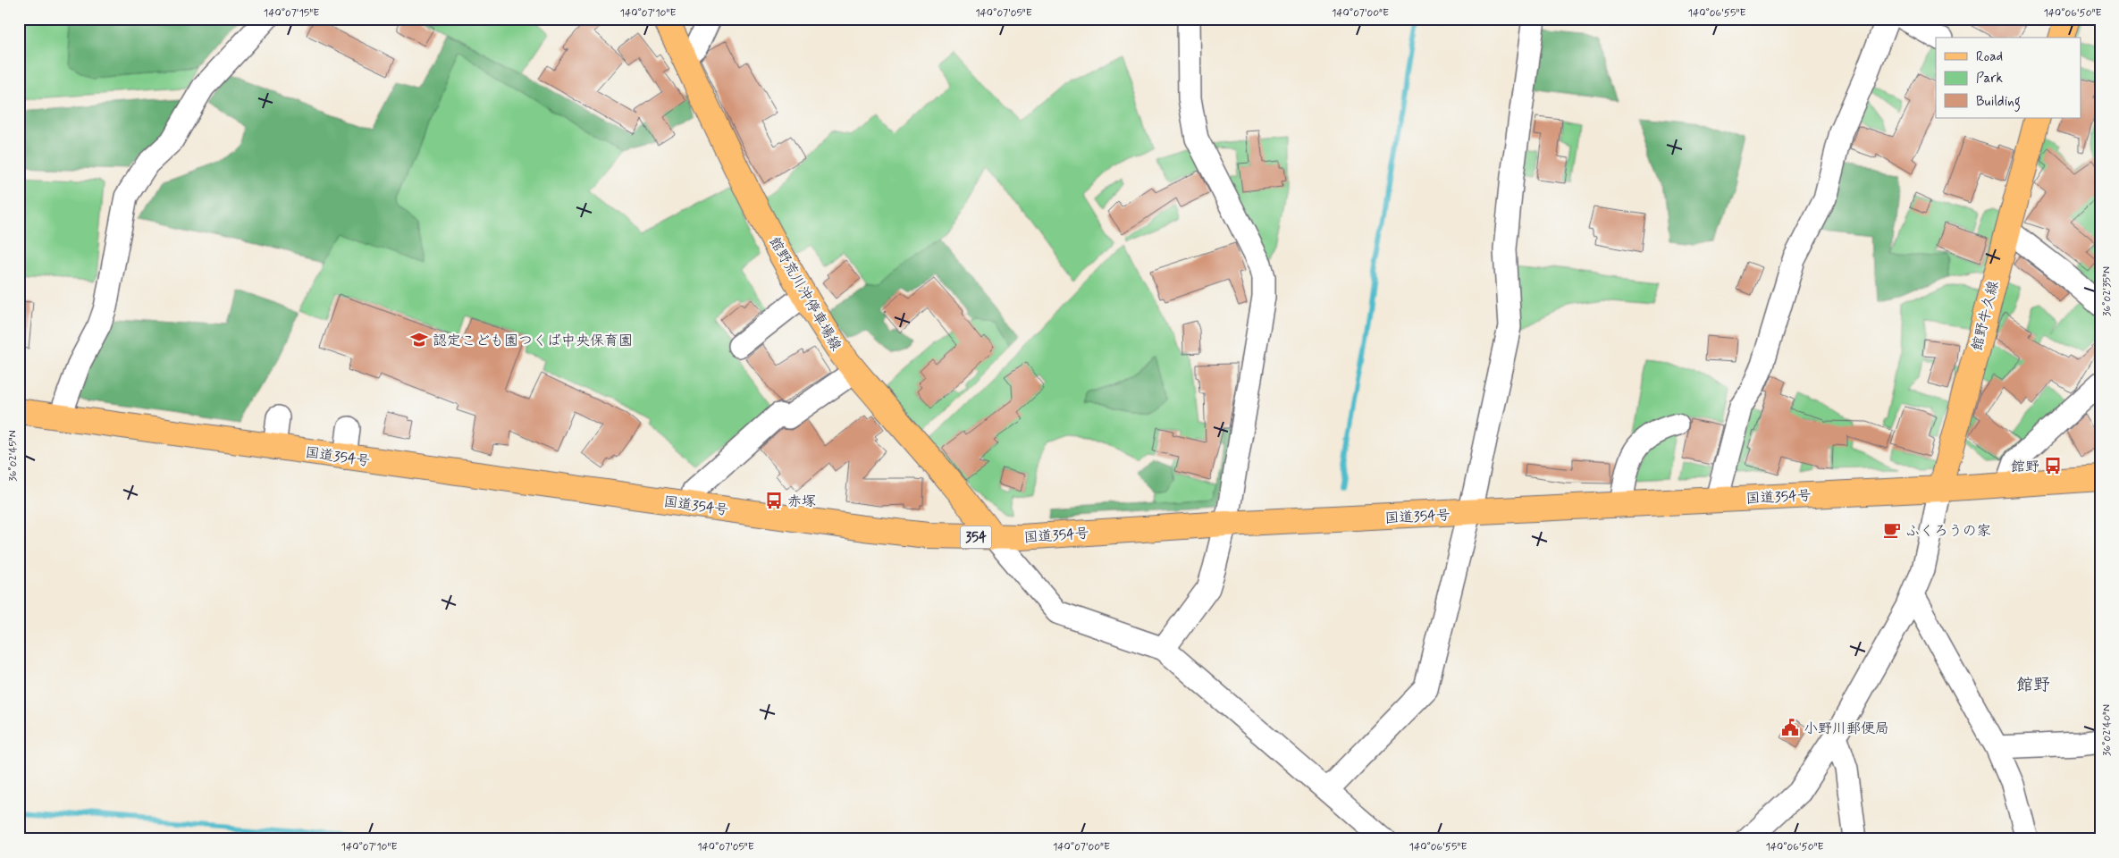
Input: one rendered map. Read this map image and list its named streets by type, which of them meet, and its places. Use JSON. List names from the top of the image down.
{
  "streets": {
    "main road": [
      "館野荒川沖停車場線",
      "館野牛久線",
      "国道354号",
      "354"
    ]
  },
  "crossings": [
    ["館野荒川沖停車場線", "国道354号"],
    ["館野牛久線", "国道354号"]
  ],
  "districts": ["館野"],
  "places": {
    "school or university": ["認定こども園つくば中央保育園"],
    "bus stop": ["館野", "赤塚"],
    "cafe": ["ふくろうの家"],
    "public building": ["小野川郵便局"]
  },
  "legend": ["Road", "Park", "Building"],
  "coordinates": [
    "140°07'15\"E",
    "140°07'10\"E",
    "140°07'05\"E",
    "140°07'00\"E",
    "140°06'55\"E",
    "140°06'50\"E",
    "36°02'35\"N",
    "36°02'45\"N",
    "36°02'40\"N"
  ]
}
